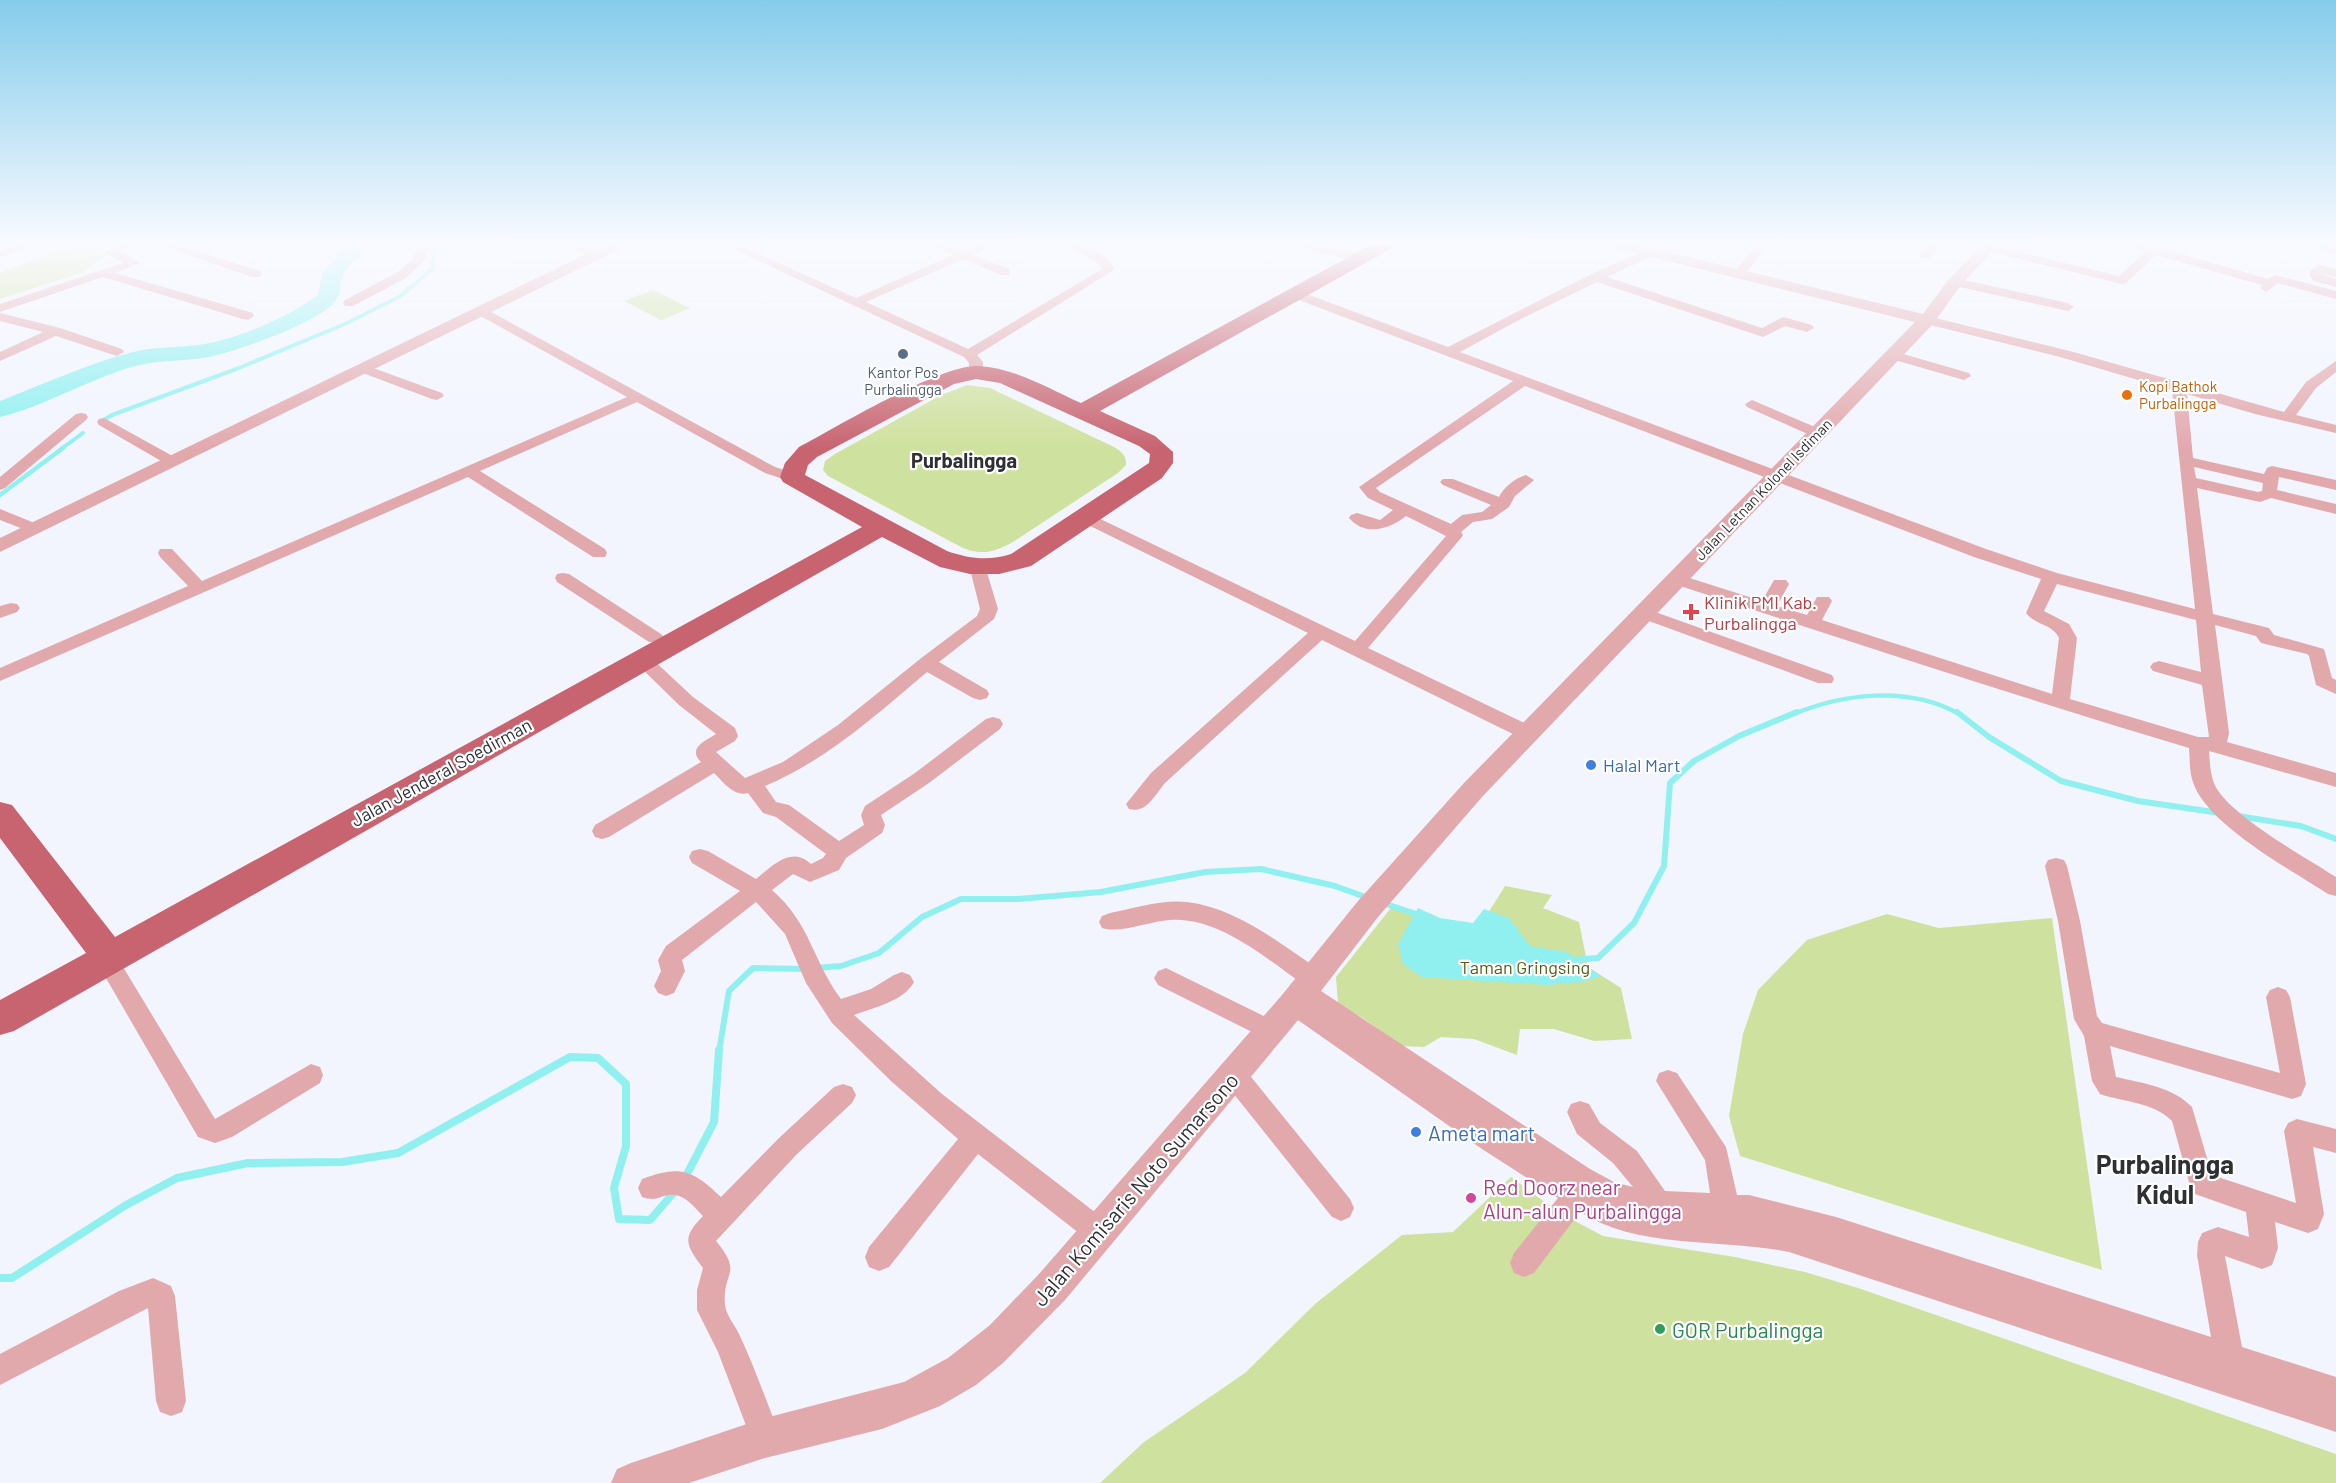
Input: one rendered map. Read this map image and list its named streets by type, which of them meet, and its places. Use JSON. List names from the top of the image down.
{
  "streets": {
    "main road": ["Jalan Jenderal Soedirman"],
    "street": ["Jalan Letnan Kolonel Isdiman", "Jalan Komisaris Noto Sumarsono"]
  },
  "crossings": [
    ["Jalan Letnan Kolonel Isdiman", "Jalan Komisaris Noto Sumarsono"]
  ],
  "districts": ["Purbalingga", "Purbalingga Kidul"],
  "parks": ["Taman Gringsing"],
  "places": {
    "other": [
      "Kantor Pos Purbalingga",
      "Kopi Bathok Purbalingga",
      "Halal Mart",
      "Ameta mart",
      "Red Doorz near Alun-alun Purbalingga",
      "GOR Purbalingga"
    ],
    "health": ["Klinik PMI Kab. Purbalingga"]
  }
}
